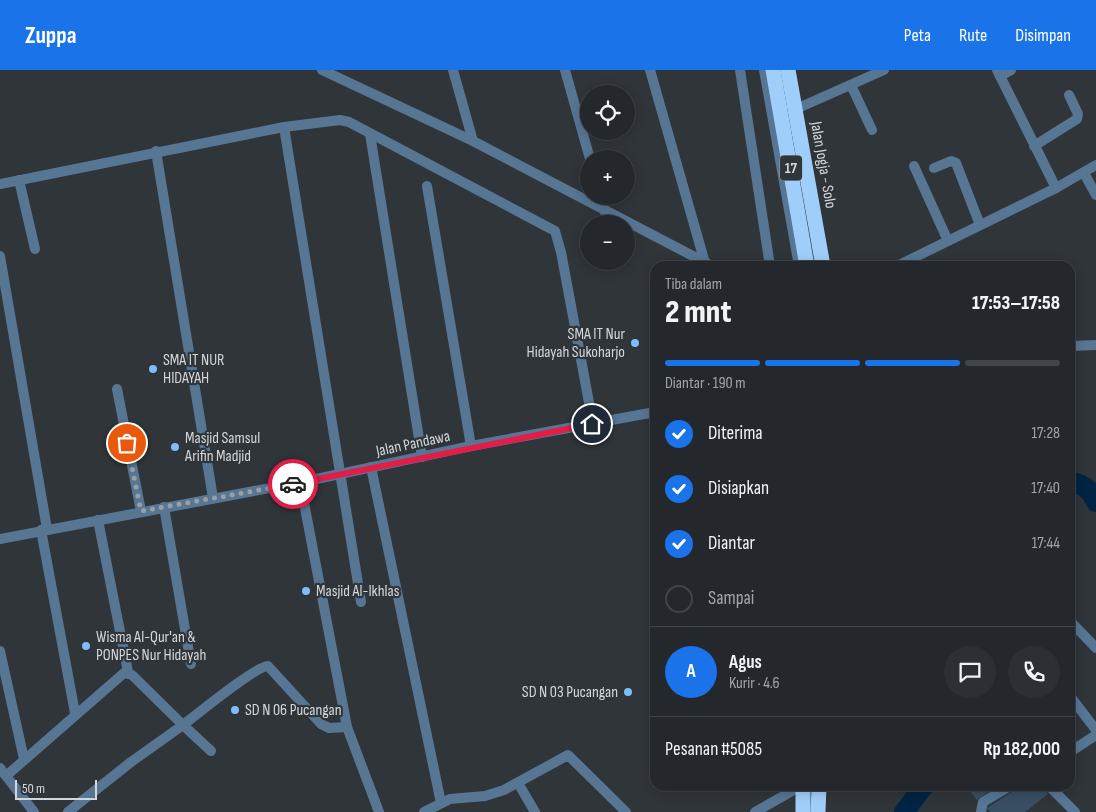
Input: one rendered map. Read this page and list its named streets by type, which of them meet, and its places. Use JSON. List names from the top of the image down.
{
  "streets": {
    "highway": ["Jalan Jogja - Solo", "17"],
    "street": ["Jalan Pandawa"]
  },
  "places": [
    "SMA IT Nur Hidayah Sukoharjo",
    "SMA IT NUR HIDAYAH",
    "Masjid Samsul Arifin Madjid",
    "Masjid Al-Ikhlas",
    "Wisma Al-Qur'an & PONPES Nur Hidayah",
    "SD N 03 Pucangan",
    "SD N 06 Pucangan"
  ],
  "scale_bar": "50 m",
  "page": {
    "header": "Zuppa",
    "nav": ["Peta", "Rute", "Disimpan"],
    "map_buttons": ["+", "−"],
    "heading": ["2 mnt", "Tiba dalam", "17:53–17:58"],
    "panel": [
      "Agus",
      "Kurir · 4.6",
      "Pesanan #5085",
      "Rp 182,000"
    ],
    "bar": "Diantar · 190 m",
    "list": [
      ["Diterima", "17:28"],
      ["Disiapkan", "17:40"],
      ["Diantar", "17:44"],
      "Sampai"
    ],
    "round": "A",
    "scale": "50 m"
  }
}
